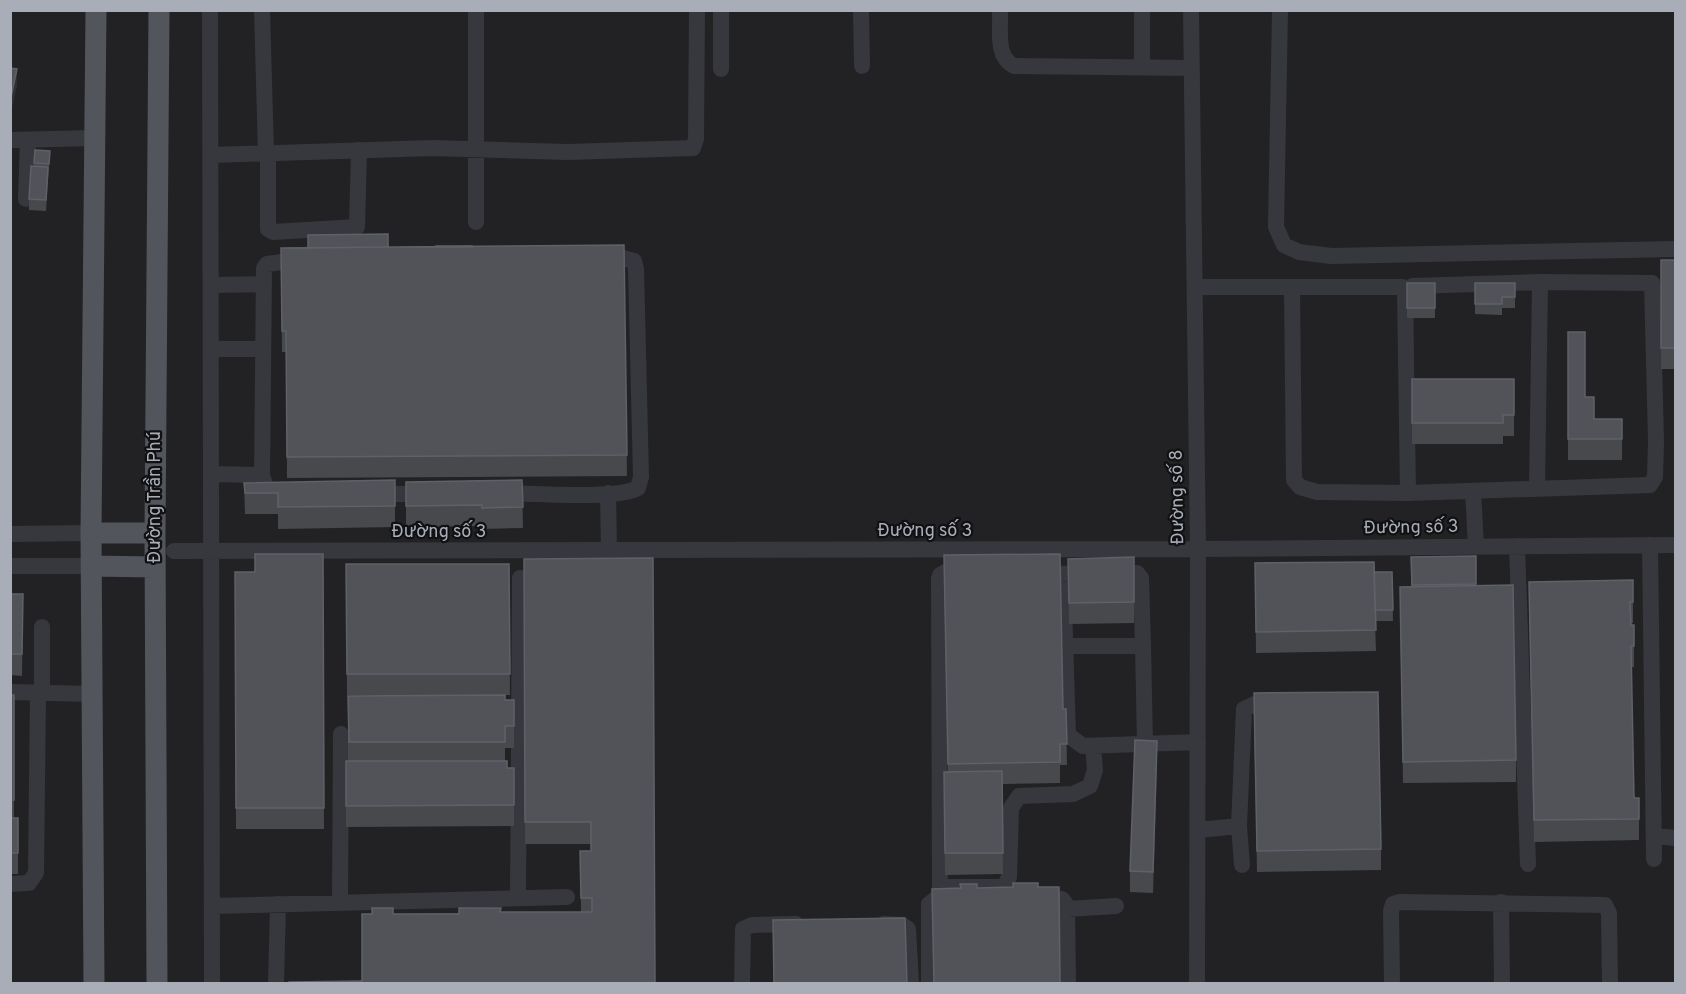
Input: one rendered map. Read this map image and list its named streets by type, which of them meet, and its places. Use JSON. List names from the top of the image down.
{
  "streets": {
    "main road": ["Đường Trần Phú"],
    "street": ["Đường số 8", "Đường số 3"]
  },
  "crossings": [
    ["Đường số 8", "Đường số 3"]
  ]
}
